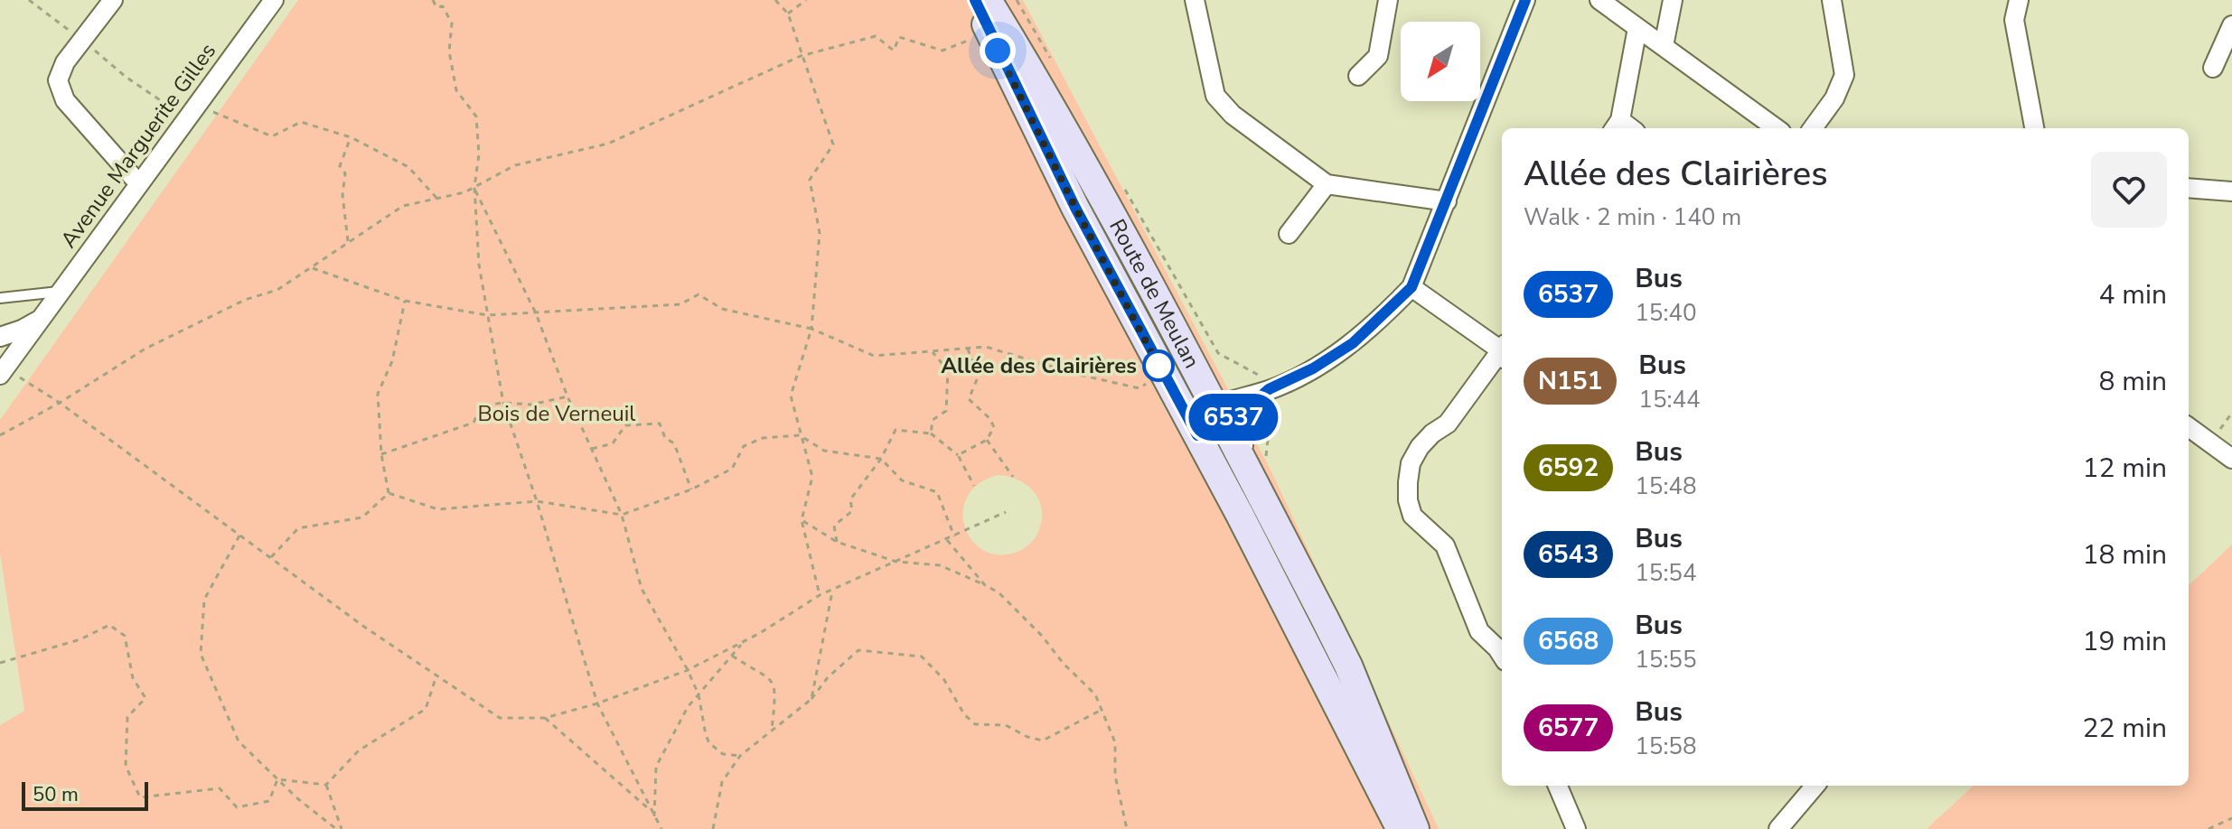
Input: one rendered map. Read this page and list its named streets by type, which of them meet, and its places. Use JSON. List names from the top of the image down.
{
  "streets": {
    "main road": ["Route de Meulan"],
    "street": ["Avenue Marguerite Gilles"]
  },
  "parks": ["Bois de Verneuil"],
  "places": ["Allée des Clairières"],
  "lines": ["bus line 6537"],
  "scale_bar": "50 m",
  "north": "bottom left",
  "page": {
    "on_map": "6537",
    "heading": ["Allée des Clairières", "Walk · 2 min · 140 m"],
    "list": [
      {
        "mark": "6537",
        "name": "Bus",
        "note": "15:40",
        "value": "4 min"
      },
      {
        "mark": "N151",
        "name": "Bus",
        "note": "15:44",
        "value": "8 min"
      },
      {
        "mark": "6592",
        "name": "Bus",
        "note": "15:48",
        "value": "12 min"
      },
      {
        "mark": "6543",
        "name": "Bus",
        "note": "15:54",
        "value": "18 min"
      },
      {
        "mark": "6568",
        "name": "Bus",
        "note": "15:55",
        "value": "19 min"
      },
      {
        "mark": "6577",
        "name": "Bus",
        "note": "15:58",
        "value": "22 min"
      }
    ],
    "scale": "50 m"
  }
}
